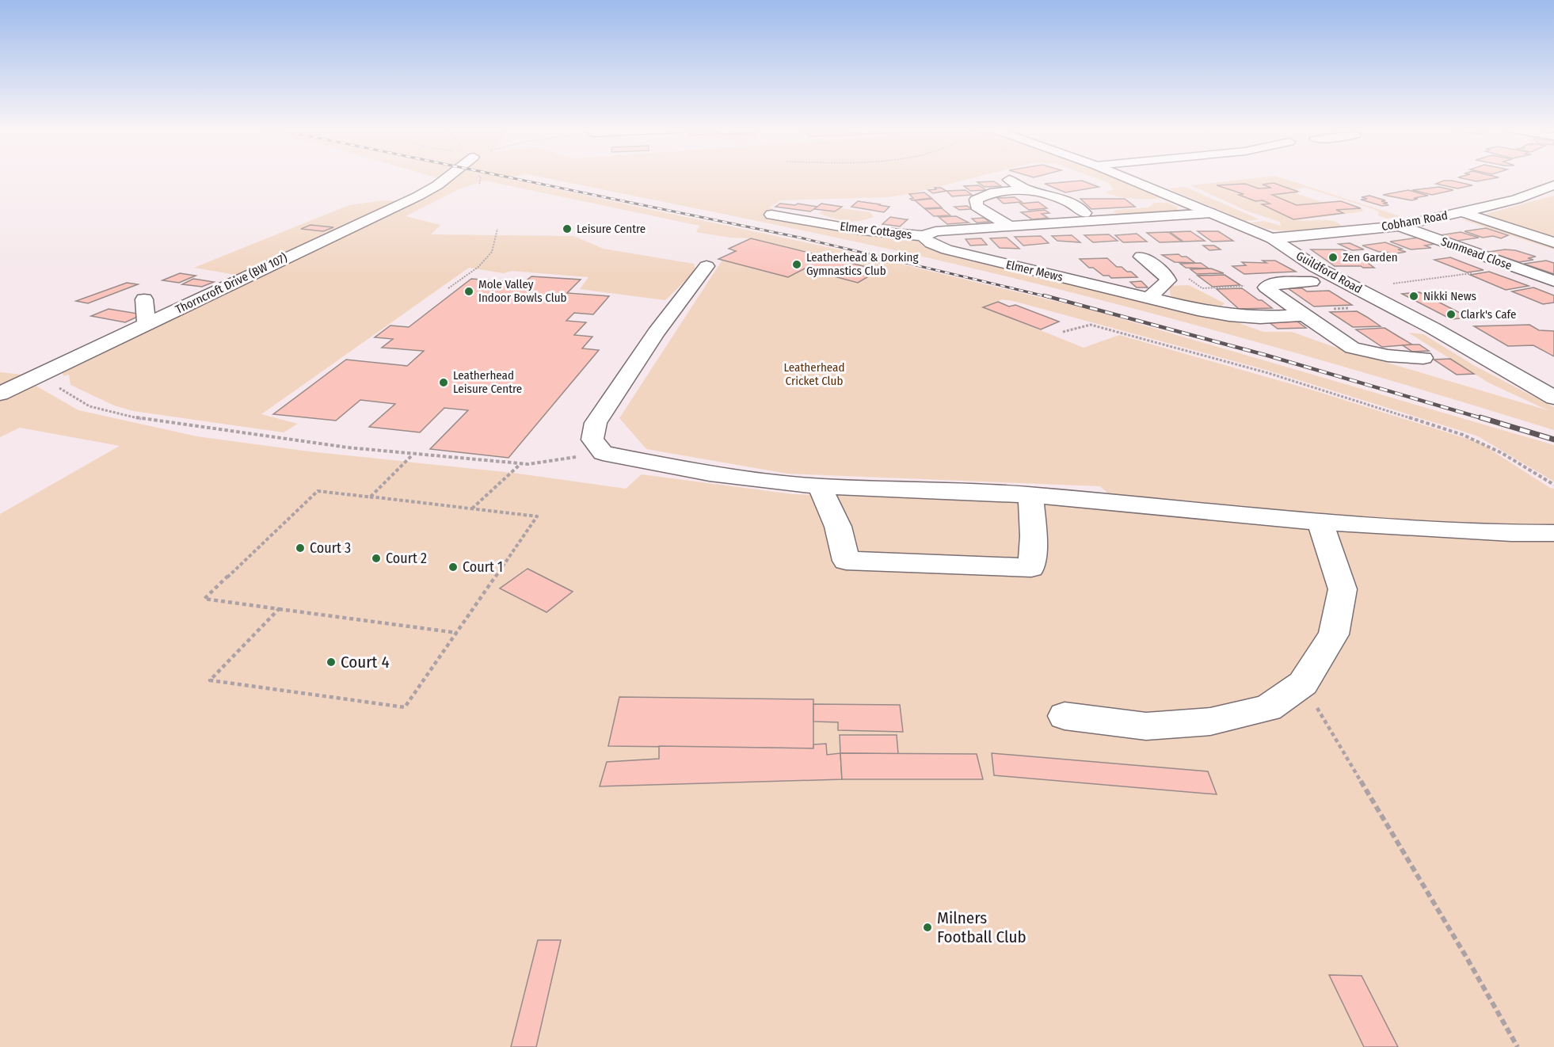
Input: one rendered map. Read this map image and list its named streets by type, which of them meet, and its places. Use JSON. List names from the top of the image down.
{
  "streets": {
    "street": [
      "Cobham Road",
      "Elmer Cottages",
      "Sunmead Close",
      "Elmer Mews",
      "Guildford Road",
      "Thorncroft Drive (BW 107)"
    ]
  },
  "crossings": [
    ["Cobham Road", "Sunmead Close"],
    ["Cobham Road", "Guildford Road"],
    ["Elmer Cottages", "Elmer Mews"],
    ["Elmer Cottages", "Guildford Road"]
  ],
  "parks": ["Leatherhead Cricket Club"],
  "places": [
    "Leisure Centre",
    "Zen Garden",
    "Leatherhead & Dorking Gymnastics Club",
    "Mole Valley Indoor Bowls Club",
    "Nikki News",
    "Clark's Cafe",
    "Leatherhead Leisure Centre",
    "Court 3",
    "Court 2",
    "Court 1",
    "Court 4",
    "Milners Football Club"
  ]
}
